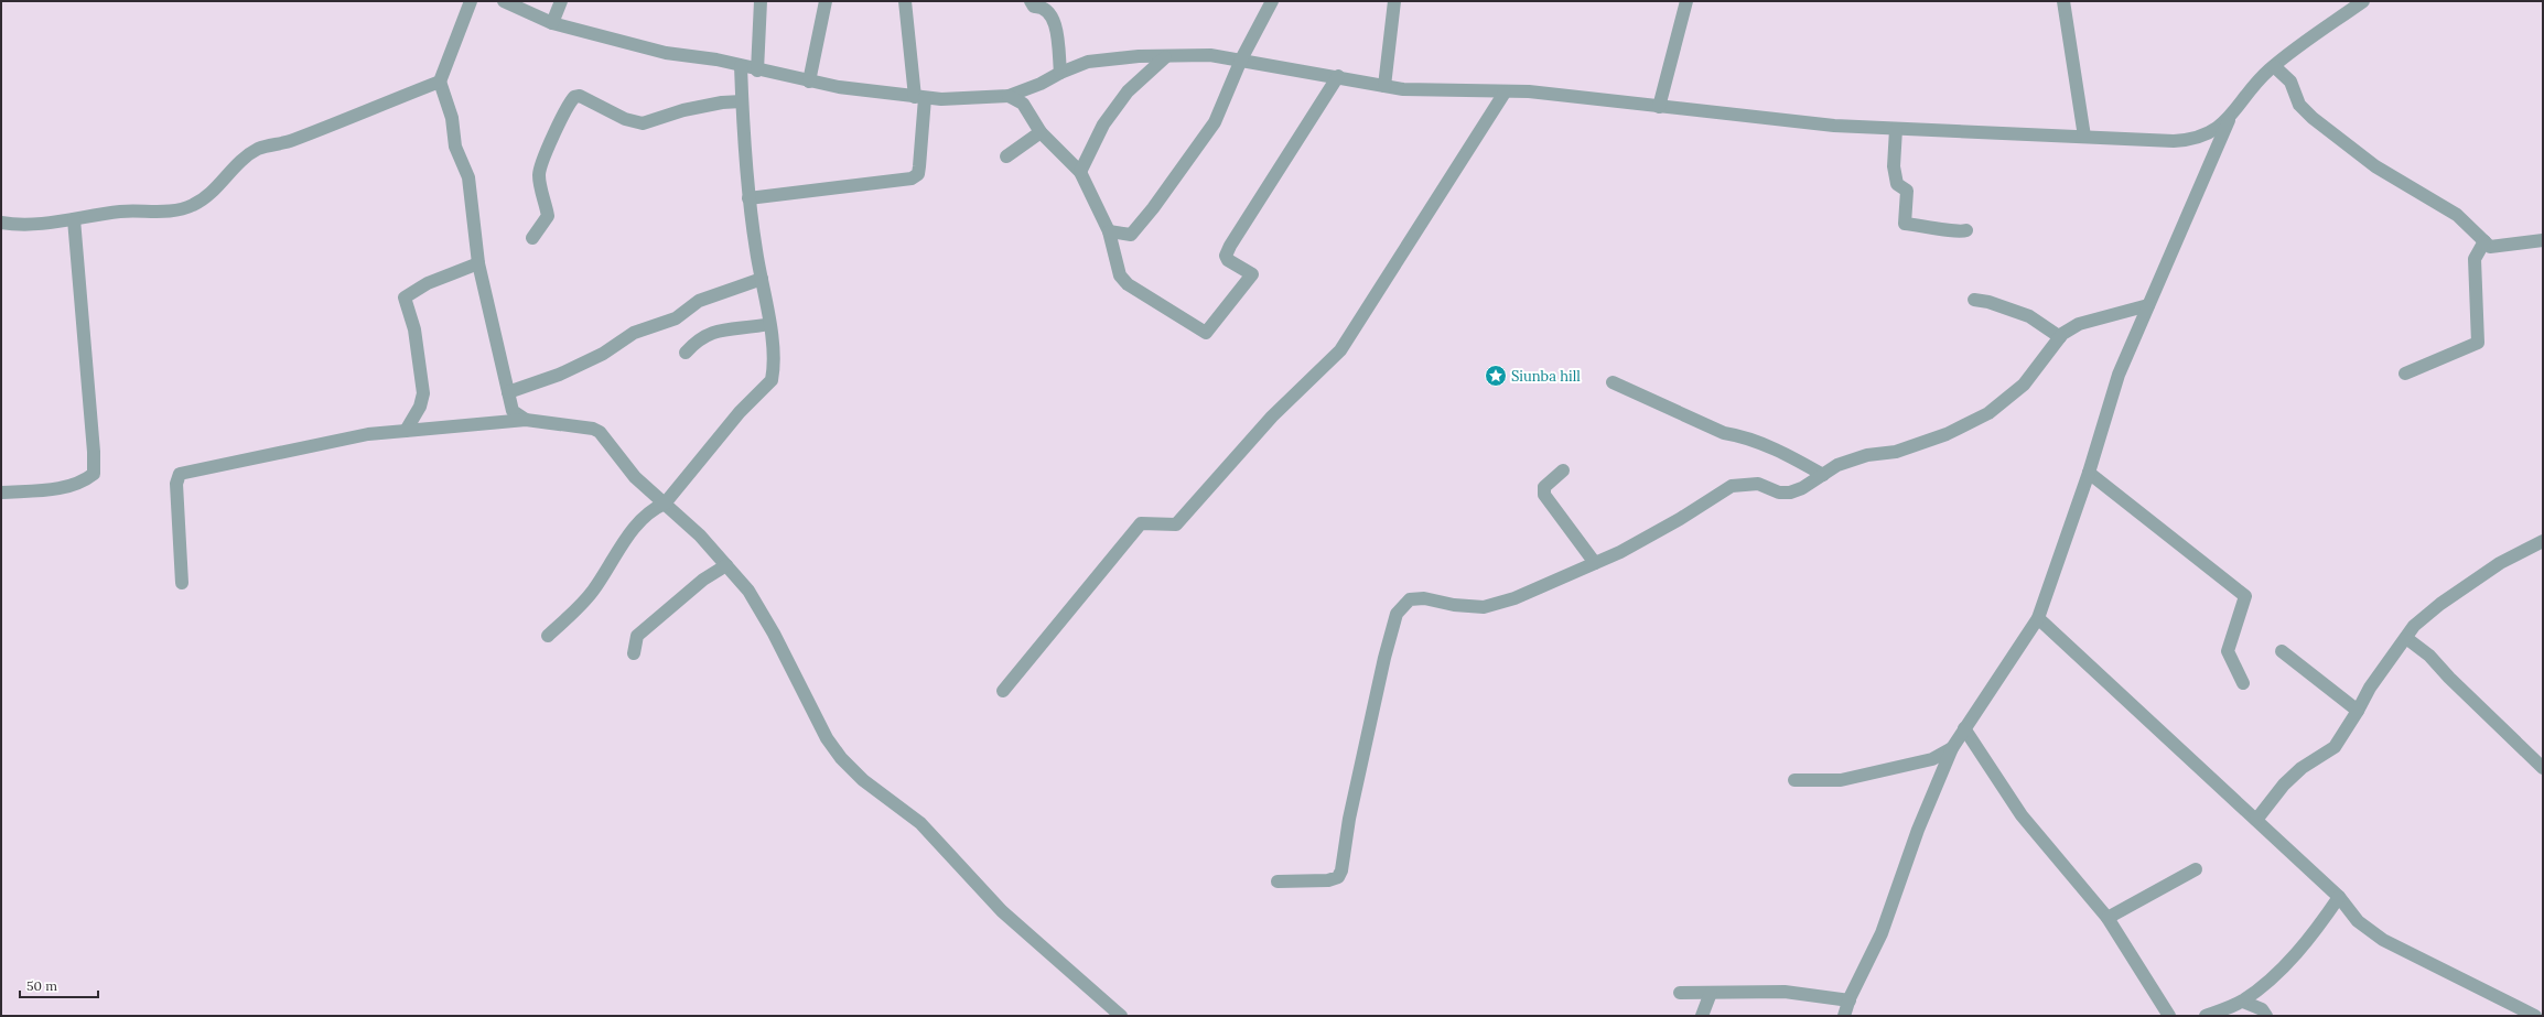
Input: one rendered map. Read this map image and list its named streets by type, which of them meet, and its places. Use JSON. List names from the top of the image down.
{
  "places": {
    "place": ["Siunba hill"]
  },
  "scale_bar": "50 m"
}
